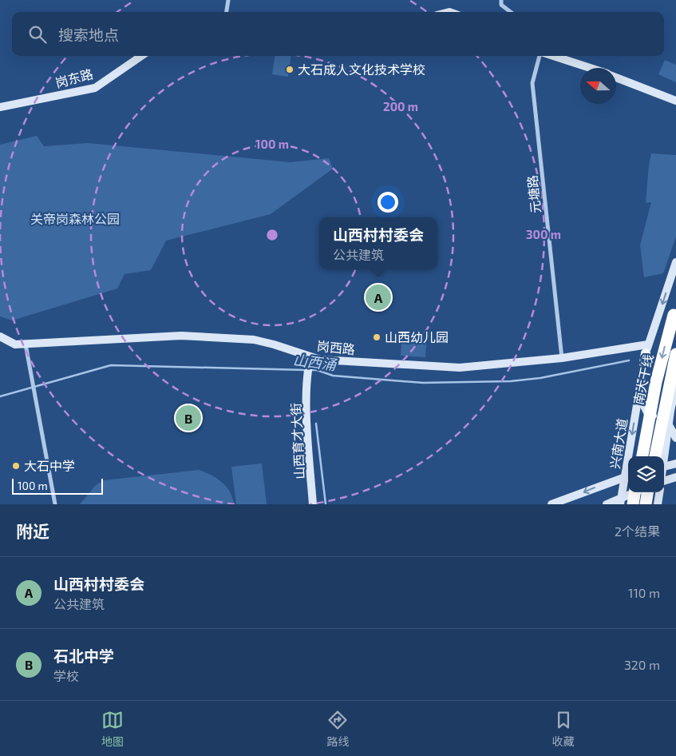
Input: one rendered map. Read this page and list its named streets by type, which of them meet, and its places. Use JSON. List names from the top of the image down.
{
  "streets": {
    "highway": ["南大干线"],
    "street": [
      "岗东路",
      "元塘路",
      "岗西路",
      "山西育才大街",
      "兴南大道"
    ]
  },
  "crossings": [
    ["元塘路", "岗西路"],
    ["岗西路", "山西育才大街"],
    ["岗西路", "兴南大道"]
  ],
  "water": ["山西涌"],
  "parks": ["关帝岗森林公园"],
  "places": ["大石成人文化技术学校", "山西幼儿园", "大石中学"],
  "scale_bar": "100 m",
  "north": "left",
  "page": {
    "search": "搜索地点",
    "popup": ["山西村村委会", "公共建筑"],
    "pins": ["A", "B"],
    "scale": "100 m",
    "heading": ["附近", "2个结果"],
    "list": [
      {
        "mark": "A",
        "name": "山西村村委会",
        "note": "公共建筑",
        "value": "110 m"
      },
      {
        "mark": "B",
        "name": "石北中学",
        "note": "学校",
        "value": "320 m"
      }
    ],
    "nav": ["地图", "路线", "收藏"]
  },
  "rings": ["200 m", "100 m", "300 m"]
}
